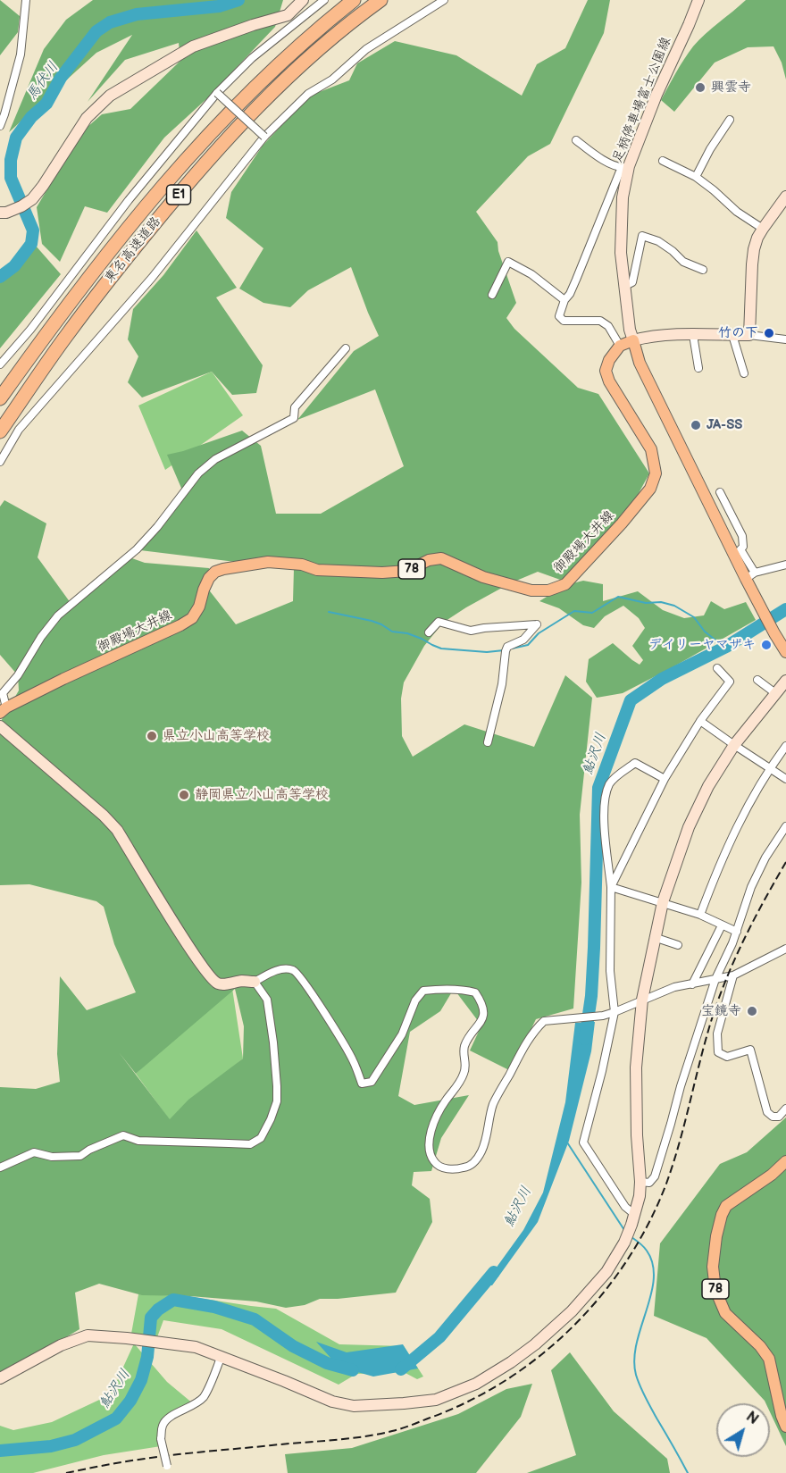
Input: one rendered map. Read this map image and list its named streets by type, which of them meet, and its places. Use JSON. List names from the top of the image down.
{
  "streets": {
    "highway": ["E1", "東名高速道路"],
    "main road": ["御殿場大井線", "78"],
    "street": ["足柄停車場富士公園線"]
  },
  "water": ["馬伏川", "鮎沢川"],
  "places": [
    "興雲寺",
    "竹の下",
    "JA-SS",
    "デイリーヤマザキ",
    "県立小山高等学校",
    "静岡県立小山高等学校",
    "宝鏡寺"
  ],
  "north": "top right"
}
